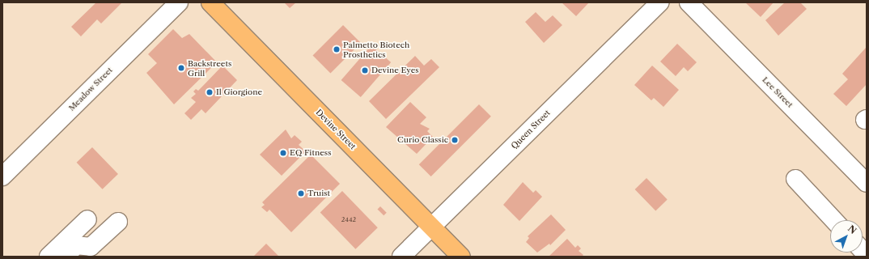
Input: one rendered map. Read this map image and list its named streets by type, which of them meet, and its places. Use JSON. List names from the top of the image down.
{
  "streets": {
    "main road": ["Devine Street"],
    "street": ["Meadow Street", "Lee Street", "Queen Street"]
  },
  "crossings": [
    ["Devine Street", "Queen Street"]
  ],
  "places": [
    "Palmetto Biotech Prosthetics",
    "Backstreets Grill",
    "Devine Eyes",
    "Il Giorgione",
    "Curio Classic",
    "EQ Fitness",
    "Truist"
  ],
  "house_numbers": ["2442"],
  "north": "top right"
}
